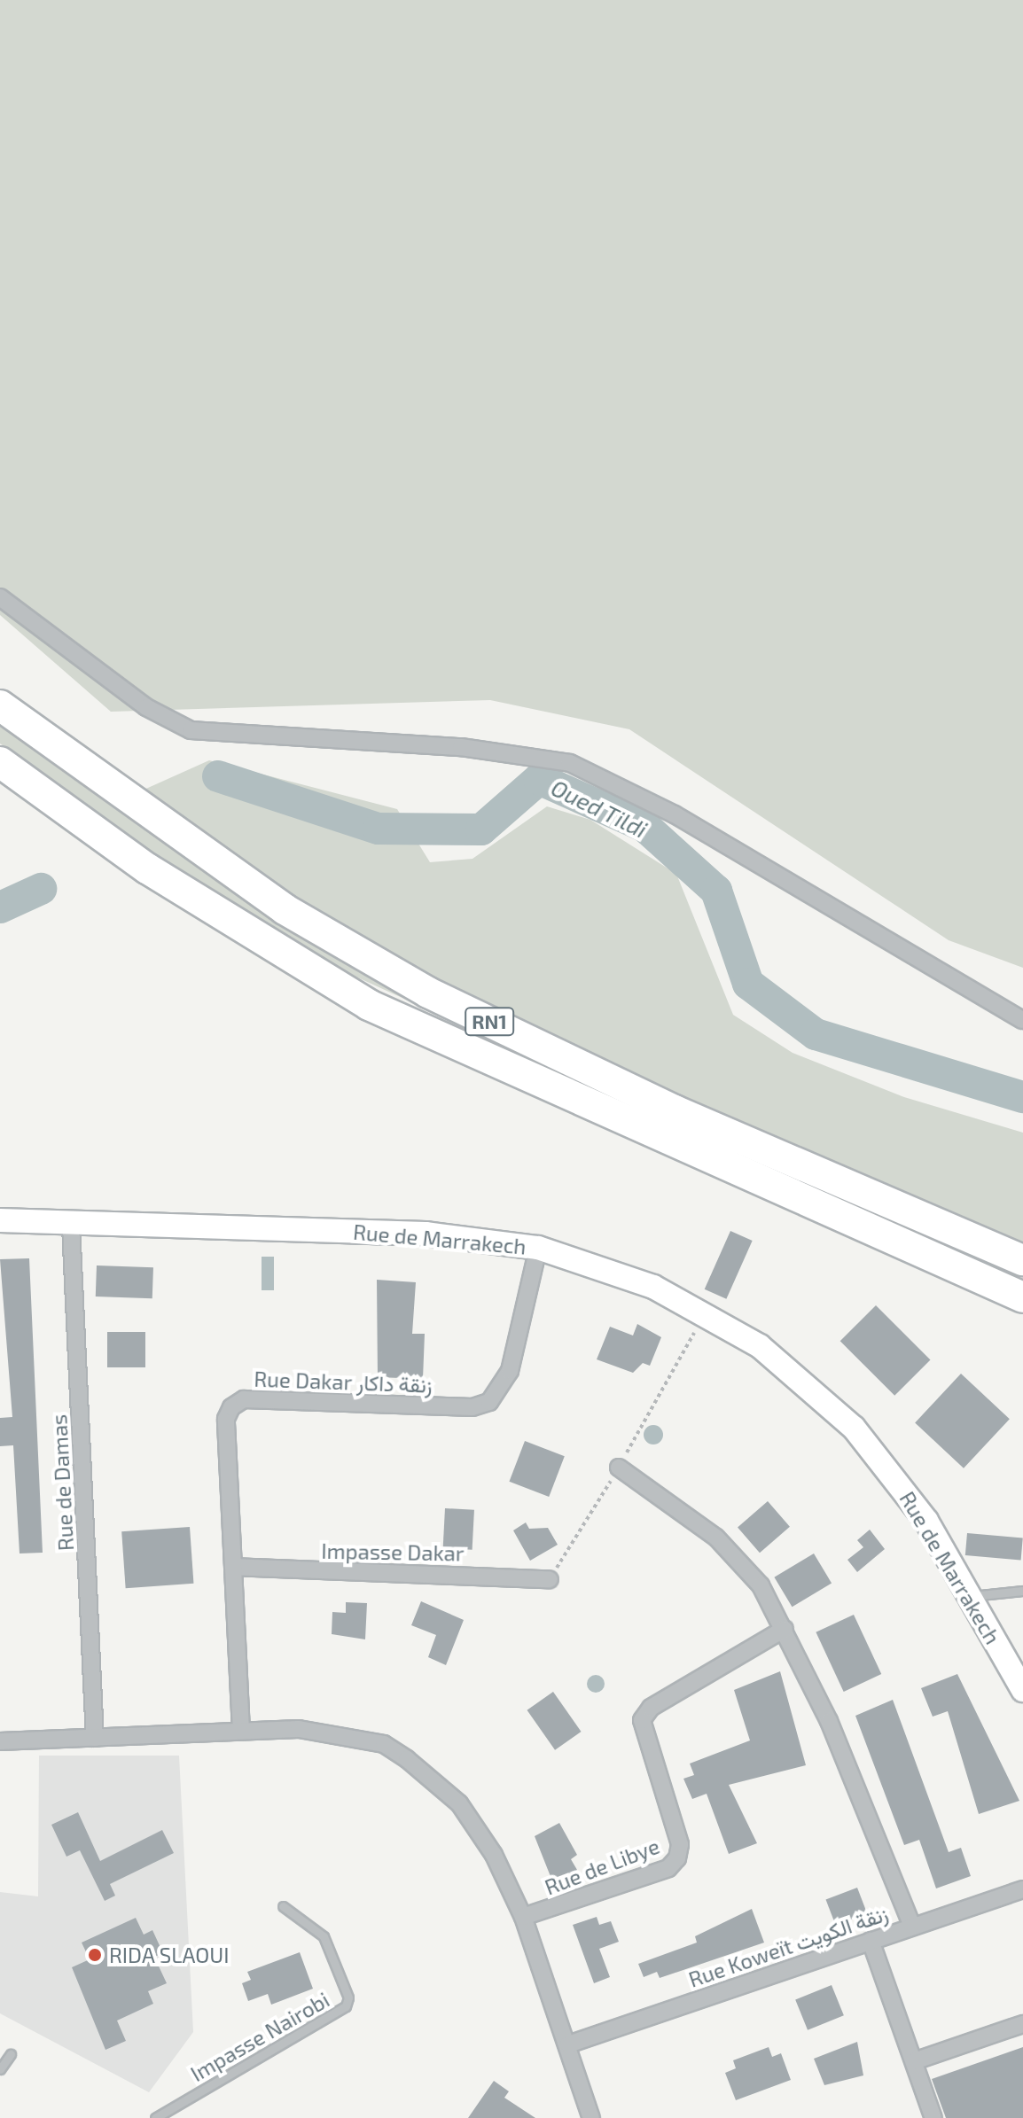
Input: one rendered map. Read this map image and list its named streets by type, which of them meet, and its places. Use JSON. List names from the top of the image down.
{
  "streets": {
    "highway": ["RN1"],
    "street": [
      "Rue de Marrakech",
      "Rue Dakar زنقة داكار",
      "Rue de Damas",
      "Impasse Dakar",
      "Rue de Libye",
      "Rue Koweït زنقة الكويت"
    ],
    "lane": ["Impasse Nairobi"]
  },
  "crossings": [
    ["Rue de Marrakech", "Rue Dakar زنقة داكار"],
    ["Rue de Marrakech", "Rue de Damas"],
    ["Rue Dakar زنقة داكار", "Impasse Dakar"]
  ],
  "water": ["Oued Tildi"],
  "places": ["RIDA SLAOUI"]
}
